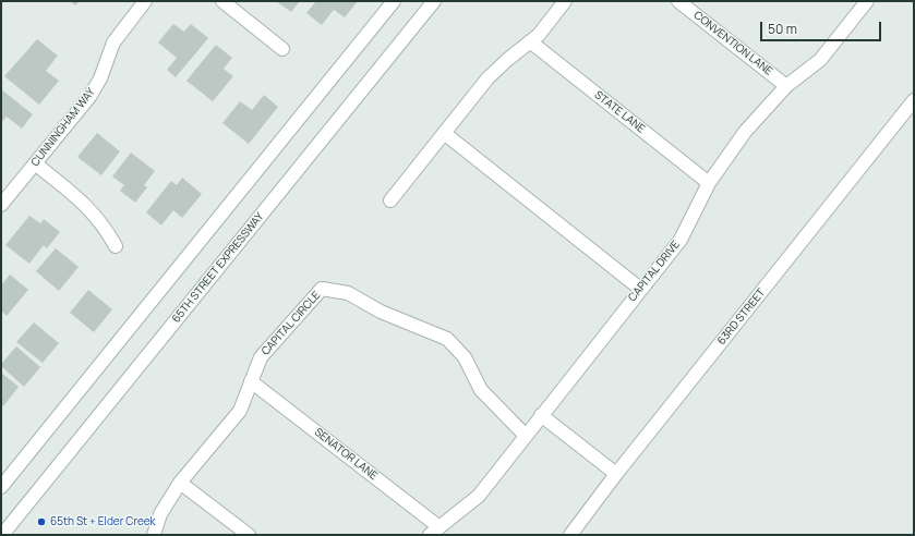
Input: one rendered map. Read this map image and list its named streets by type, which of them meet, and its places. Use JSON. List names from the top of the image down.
{
  "streets": {
    "street": [
      "CONVENTION LANE",
      "STATE LANE",
      "CUNNINGHAM WAY",
      "65TH STREET EXPRESSWAY",
      "CAPITAL DRIVE",
      "63RD STREET",
      "CAPITAL CIRCLE",
      "SENATOR LANE"
    ]
  },
  "crossings": [
    ["CONVENTION LANE", "CAPITAL DRIVE"],
    ["STATE LANE", "CAPITAL DRIVE"],
    ["CAPITAL DRIVE", "CAPITAL CIRCLE"],
    ["CAPITAL DRIVE", "SENATOR LANE"],
    ["CAPITAL CIRCLE", "SENATOR LANE"]
  ],
  "places": ["65th St + Elder Creek"],
  "scale_bar": "50 m"
}
